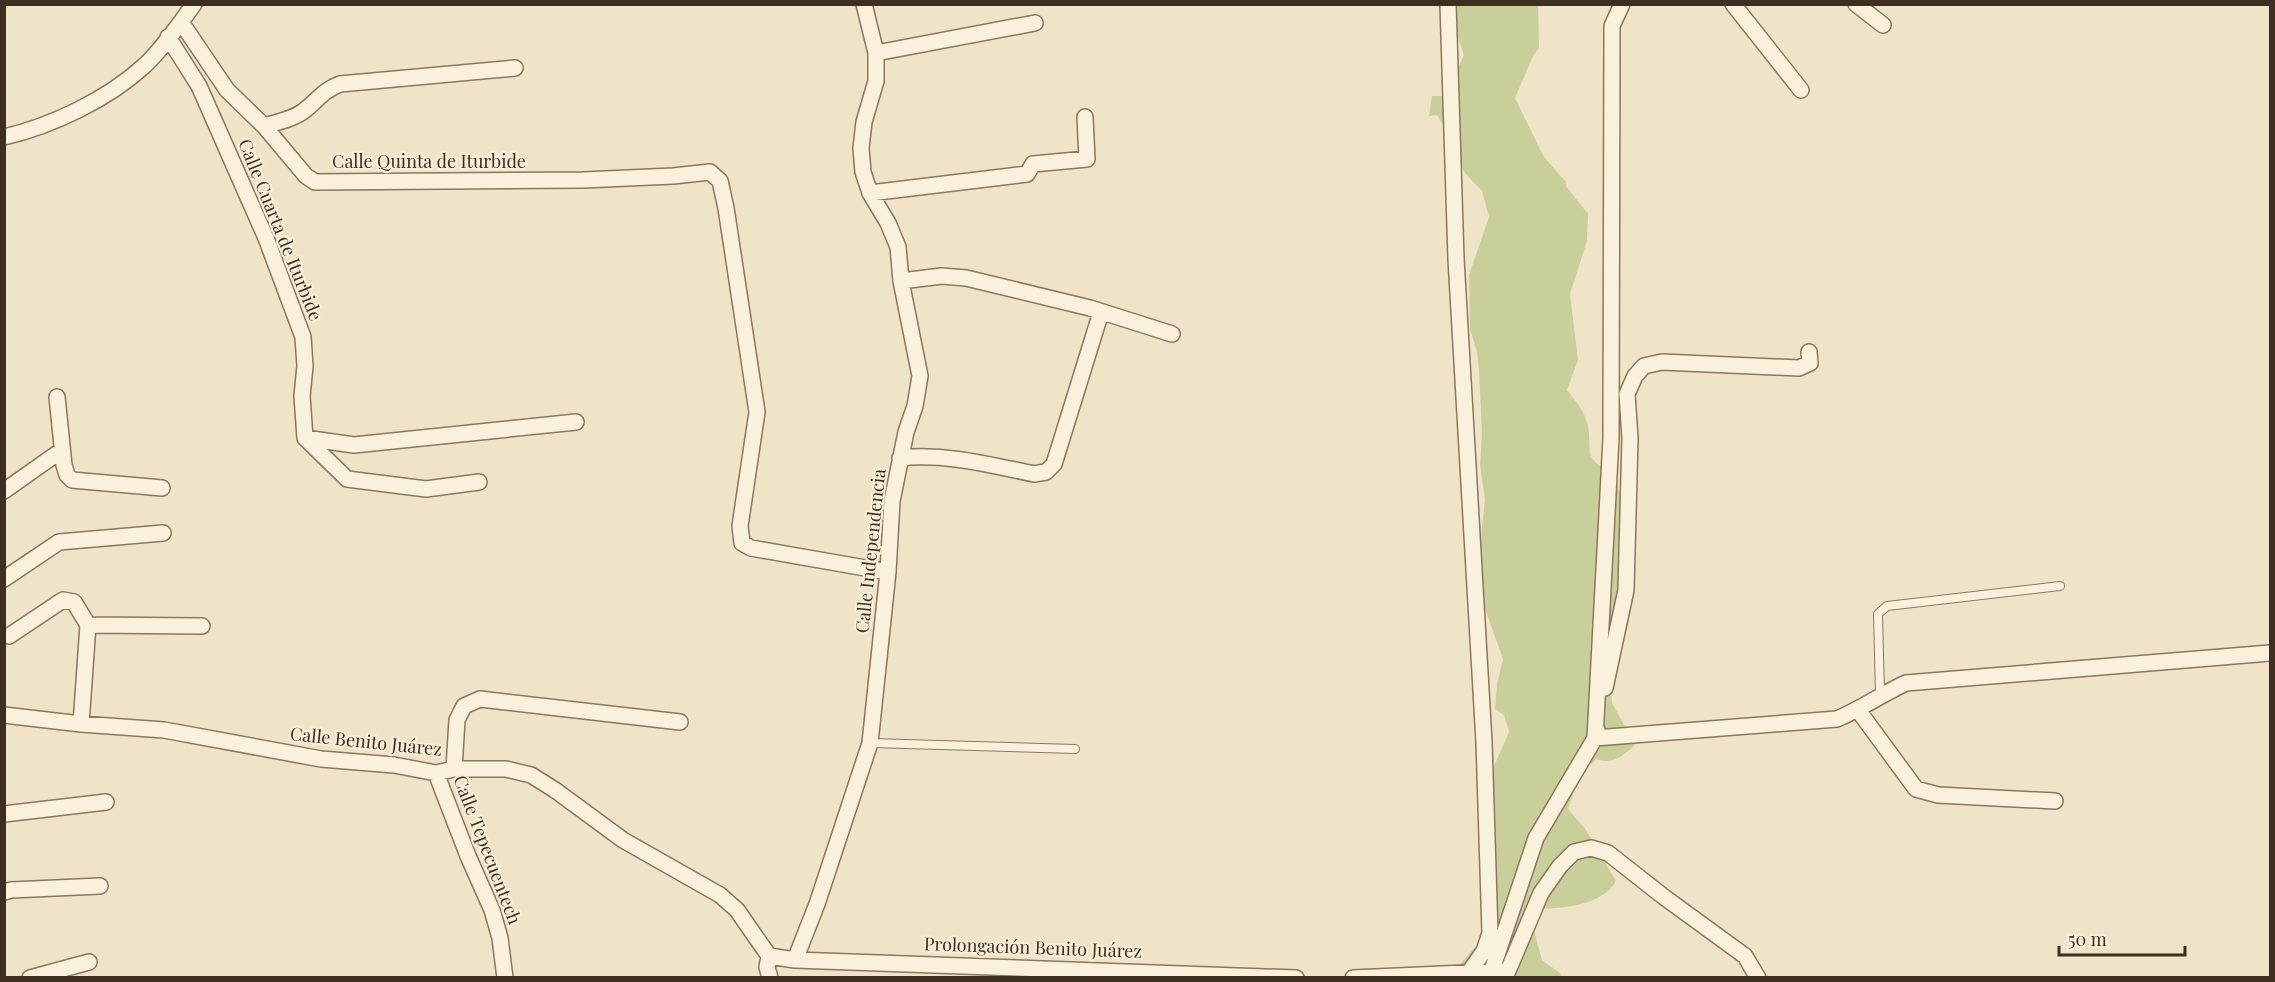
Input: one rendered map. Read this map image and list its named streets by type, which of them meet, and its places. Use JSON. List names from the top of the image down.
{
  "streets": {
    "street": [
      "Calle Quinta de Iturbide",
      "Calle Cuarta de Iturbide",
      "Calle Independencia",
      "Calle Benito Juárez",
      "Calle Tepecuentech",
      "Prolongación Benito Juárez"
    ]
  },
  "crossings": [
    ["Calle Quinta de Iturbide", "Calle Independencia"],
    ["Calle Independencia", "Prolongación Benito Juárez"],
    ["Calle Benito Juárez", "Calle Tepecuentech"],
    ["Calle Benito Juárez", "Prolongación Benito Juárez"]
  ],
  "scale_bar": "50 m"
}
